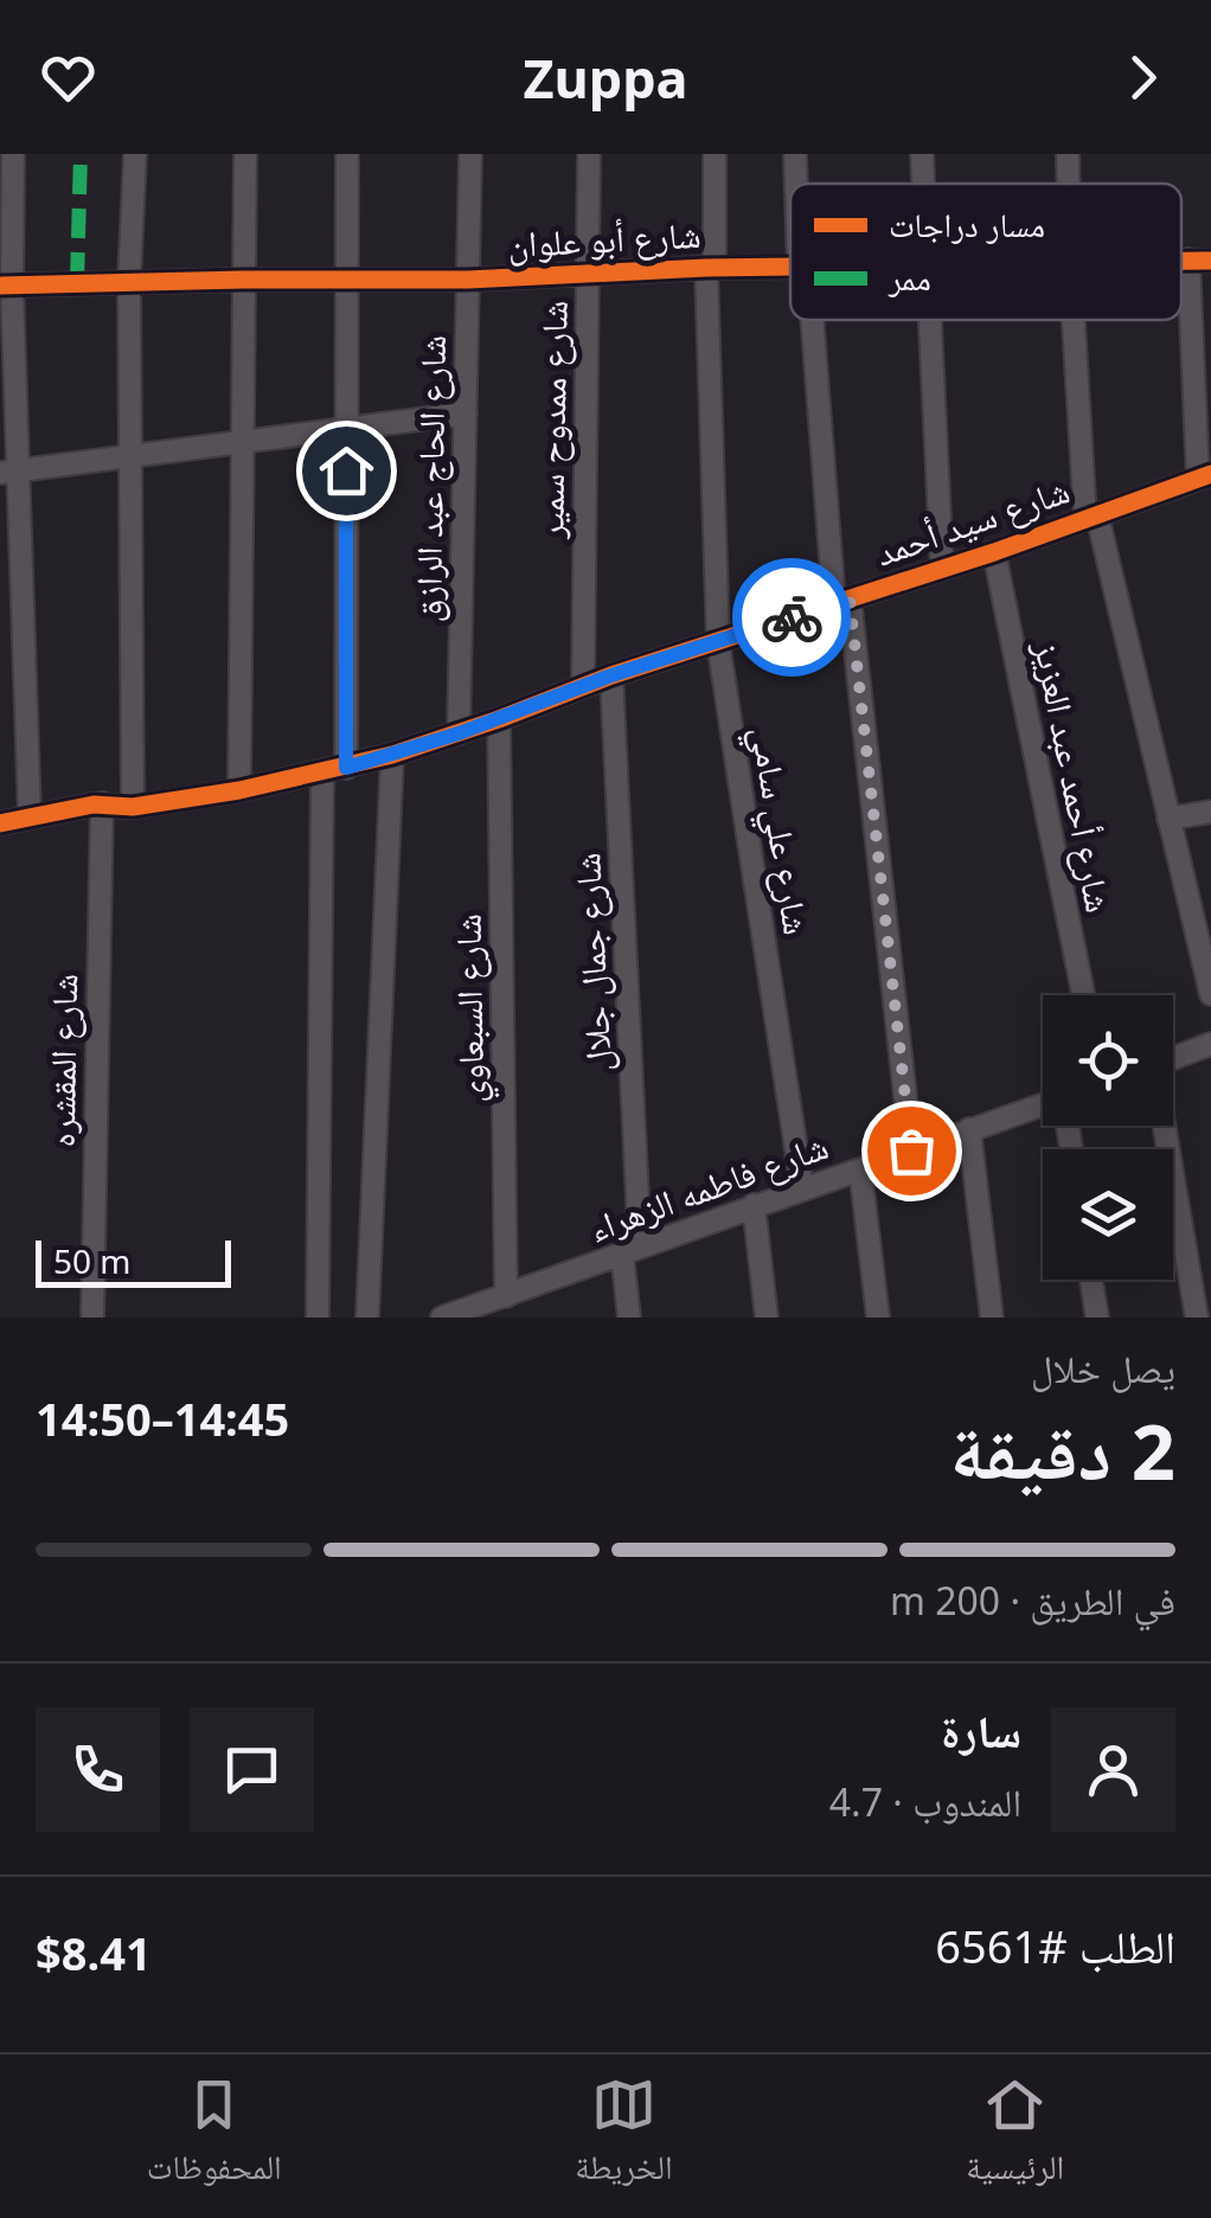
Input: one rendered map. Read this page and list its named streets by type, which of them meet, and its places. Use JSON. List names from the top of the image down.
{
  "streets": {
    "street": [
      "شارع أبو علوان",
      "شارع ممدوح سمير",
      "شارع الحاج عبد الرازق",
      "شارع سيد أحمد",
      "شارع أحمد عبد العزيز",
      "شارع علي سامي",
      "شارع جمال جلال",
      "شارع السبعاوي",
      "شارع المقشره",
      "شارع فاطمه الزهراء"
    ]
  },
  "crossings": [
    ["شارع أبو علوان", "شارع ممدوح سمير"],
    ["شارع أبو علوان", "شارع الحاج عبد الرازق"],
    ["شارع أبو علوان", "شارع علي سامي"],
    ["شارع ممدوح سمير", "شارع سيد أحمد"],
    ["شارع الحاج عبد الرازق", "شارع سيد أحمد"],
    ["شارع سيد أحمد", "شارع أحمد عبد العزيز"],
    ["شارع سيد أحمد", "شارع علي سامي"],
    ["شارع سيد أحمد", "شارع جمال جلال"],
    ["شارع سيد أحمد", "شارع السبعاوي"],
    ["شارع سيد أحمد", "شارع المقشره"],
    ["شارع علي سامي", "شارع فاطمه الزهراء"],
    ["شارع جمال جلال", "شارع فاطمه الزهراء"],
    ["شارع السبعاوي", "شارع فاطمه الزهراء"]
  ],
  "legend": ["مسار دراجات", "ممر"],
  "scale_bar": "50 m",
  "page": {
    "header": "Zuppa",
    "scale": "50 m",
    "heading": ["2 دقيقة", "يصل خلال", "14:45–14:50"],
    "panel": [
      "سارة",
      "المندوب · 4.7",
      "الطلب #6561",
      "$8.41"
    ],
    "bar": "في الطريق · 200 m",
    "tabs": ["الرئيسية", "الخريطة", "المحفوظات"]
  }
}
